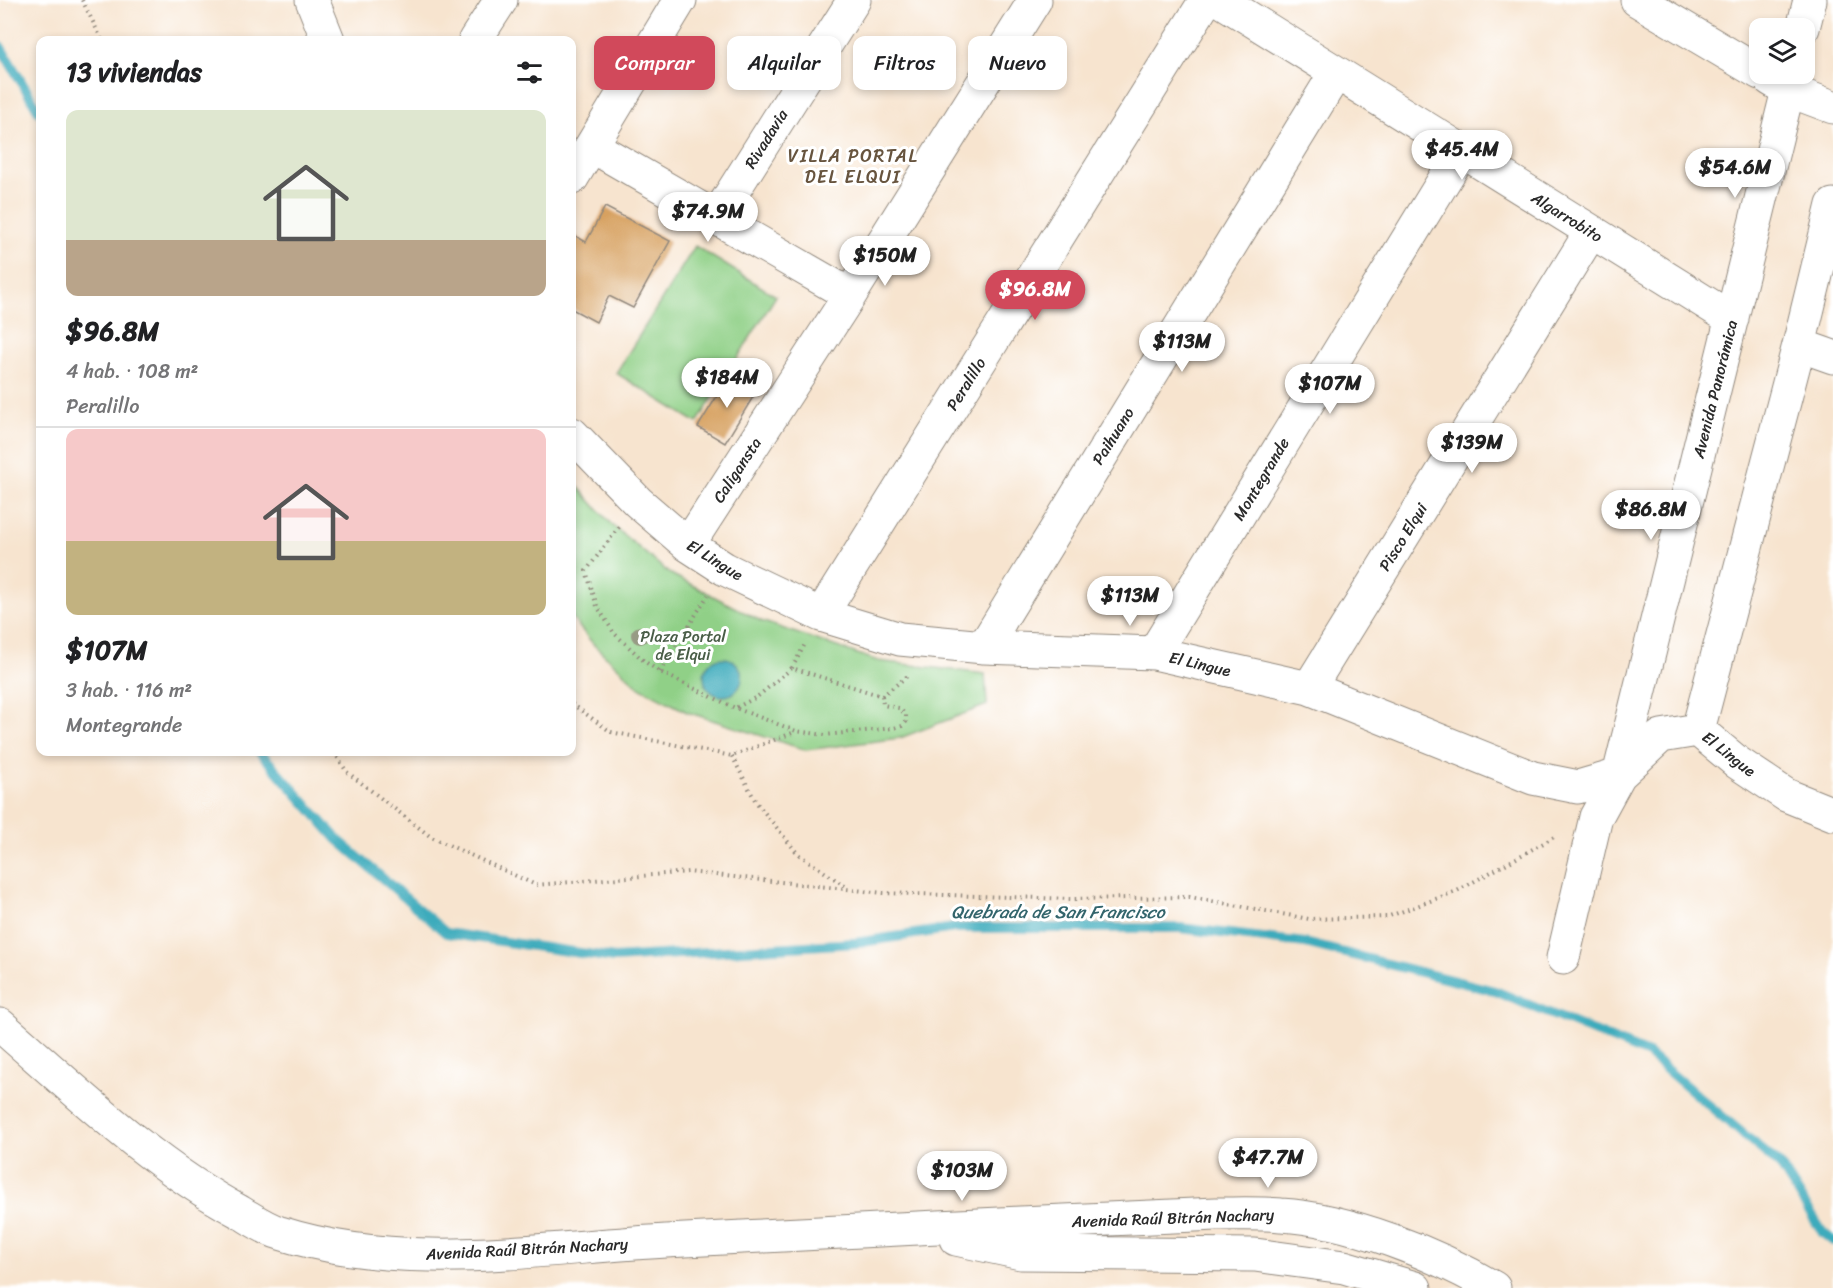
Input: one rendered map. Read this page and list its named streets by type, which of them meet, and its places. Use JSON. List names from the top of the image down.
{
  "streets": {
    "street": [
      "Rivadavia",
      "Algarrobito",
      "Peralillo",
      "Avenida Panorámica",
      "Paihuano",
      "Caligansta",
      "Montegrande",
      "Pisco Elqui",
      "El Lingue",
      "Avenida Raúl Bitrán Nachary"
    ]
  },
  "crossings": [
    ["Algarrobito", "Avenida Panorámica"],
    ["Algarrobito", "Paihuano"],
    ["Algarrobito", "Montegrande"],
    ["Algarrobito", "Pisco Elqui"],
    ["Peralillo", "El Lingue"],
    ["Avenida Panorámica", "El Lingue"],
    ["Paihuano", "El Lingue"],
    ["Caligansta", "El Lingue"],
    ["Montegrande", "El Lingue"],
    ["Pisco Elqui", "El Lingue"]
  ],
  "districts": ["VILLA PORTAL DEL ELQUI"],
  "water": ["Quebrada de San Francisco"],
  "parks": ["Plaza Portal de Elqui"],
  "page": {
    "chip": [
      "Comprar",
      "Alquilar",
      "Filtros",
      "Nuevo"
    ],
    "heading": "13 viviendas",
    "list": [
      {
        "name": "$96.8M",
        "note": "4 hab. · 108 m² · Peralillo"
      },
      {
        "name": "$107M",
        "note": "3 hab. · 116 m² · Montegrande"
      }
    ],
    "price": [
      "$45.4M",
      "$54.6M",
      "$74.9M",
      "$150M",
      "$96.8M",
      "$113M",
      "$184M",
      "$107M",
      "$139M",
      "$86.8M",
      "$113M",
      "$47.7M",
      "$103M"
    ]
  }
}
